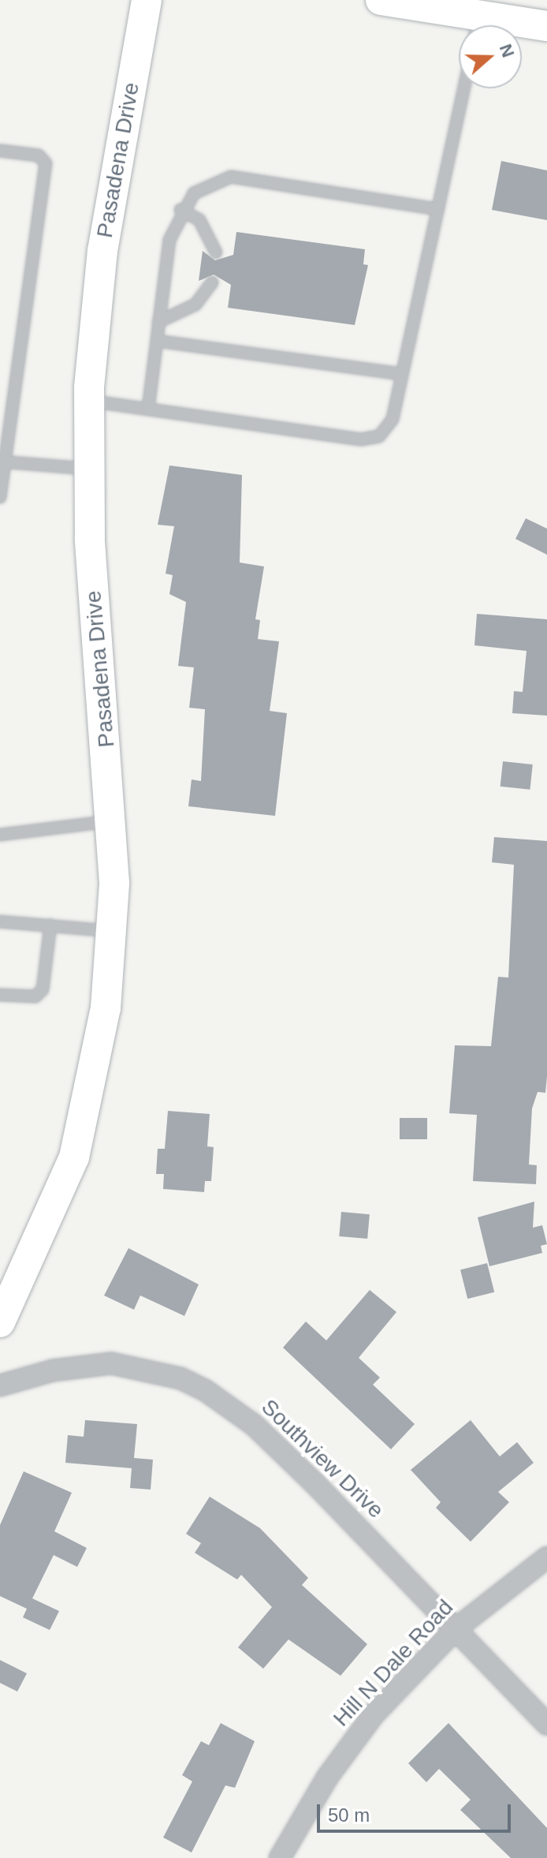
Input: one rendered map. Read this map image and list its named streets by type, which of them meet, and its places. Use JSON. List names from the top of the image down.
{
  "streets": {
    "street": ["Pasadena Drive", "Southview Drive", "Hill N Dale Road"]
  },
  "crossings": [
    ["Southview Drive", "Hill N Dale Road"]
  ],
  "scale_bar": "50 m",
  "north": "right"
}
